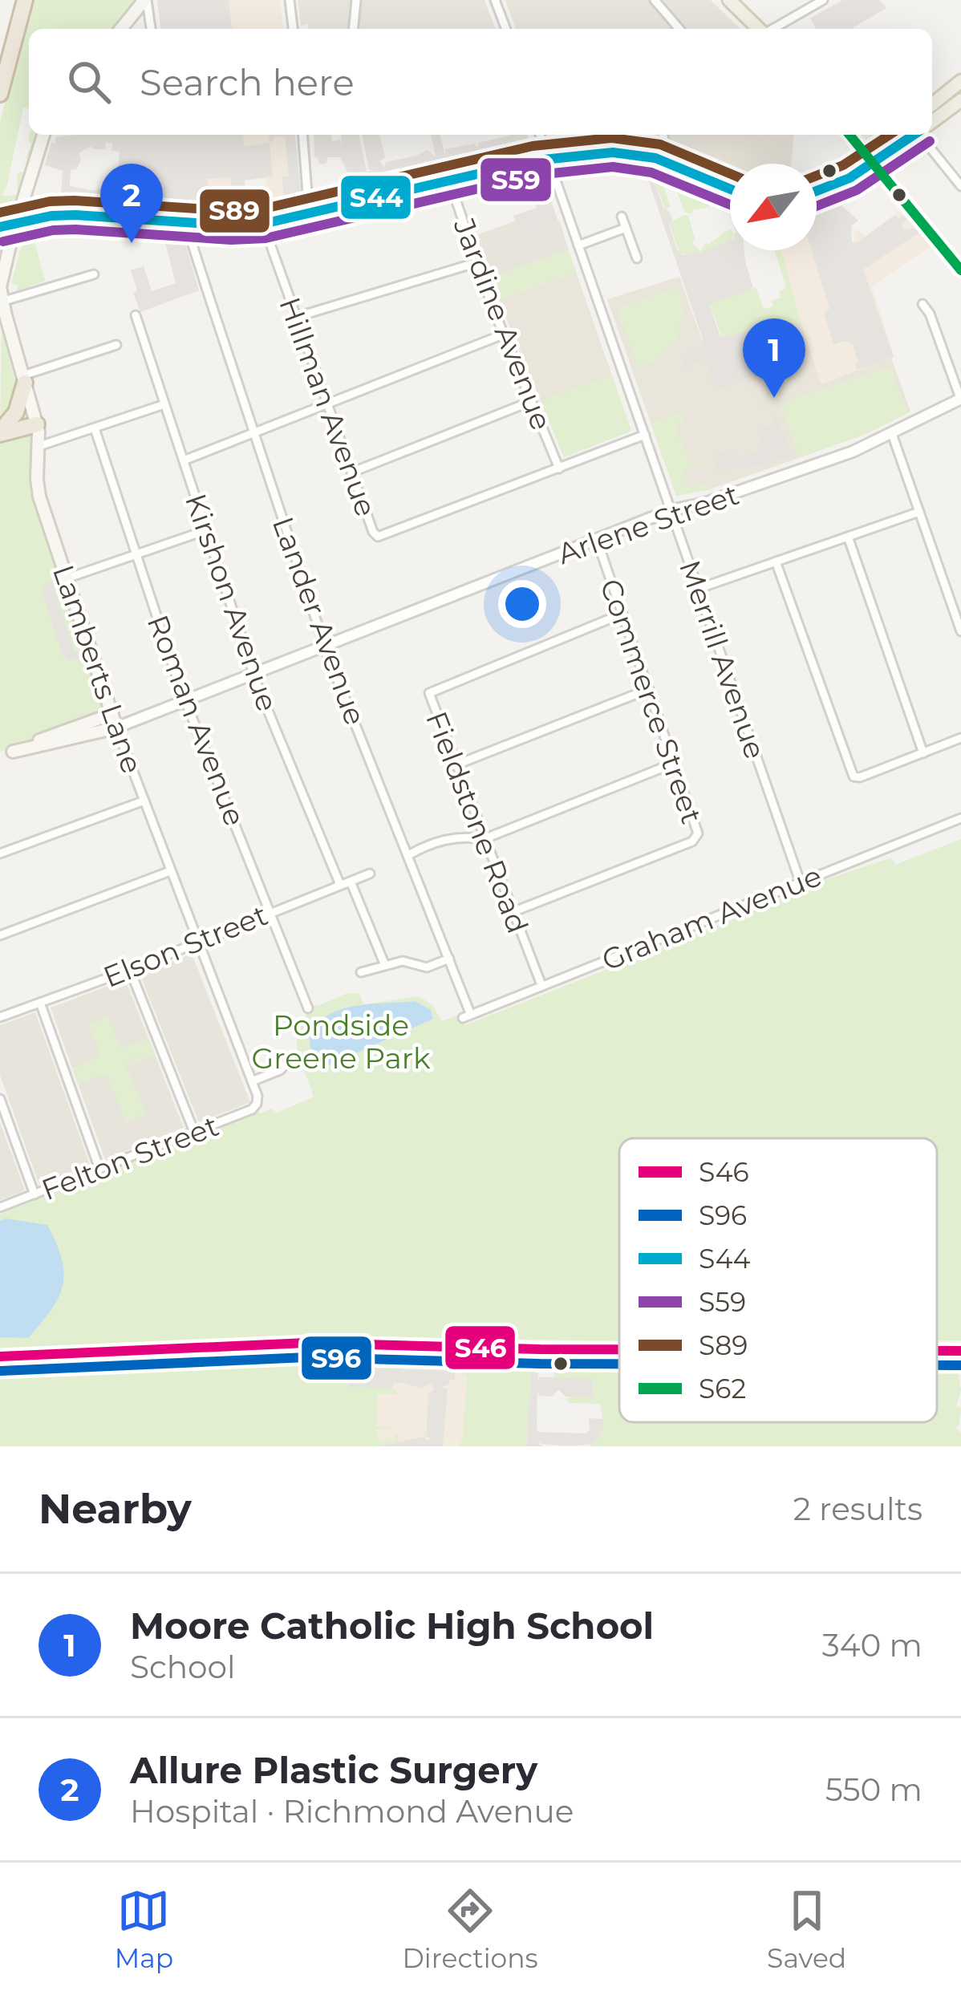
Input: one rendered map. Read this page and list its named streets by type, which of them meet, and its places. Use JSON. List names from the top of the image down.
{
  "streets": {
    "main road": ["Lamberts Lane"],
    "street": [
      "Jardine Avenue",
      "Hillman Avenue",
      "Arlene Street",
      "Kirshon Avenue",
      "Lander Avenue",
      "Merrill Avenue",
      "Commerce Street",
      "Roman Avenue",
      "Fieldstone Road",
      "Graham Avenue",
      "Elson Street",
      "Felton Street"
    ]
  },
  "crossings": [
    ["Jardine Avenue", "Hillman Avenue"],
    ["Hillman Avenue", "Merrill Avenue"],
    ["Arlene Street", "Kirshon Avenue"],
    ["Arlene Street", "Lander Avenue"],
    ["Arlene Street", "Merrill Avenue"],
    ["Arlene Street", "Lamberts Lane"],
    ["Arlene Street", "Commerce Street"],
    ["Arlene Street", "Roman Avenue"],
    ["Kirshon Avenue", "Elson Street"],
    ["Lander Avenue", "Graham Avenue"],
    ["Merrill Avenue", "Graham Avenue"],
    ["Lamberts Lane", "Elson Street"],
    ["Lamberts Lane", "Felton Street"],
    ["Commerce Street", "Fieldstone Road"],
    ["Roman Avenue", "Elson Street"],
    ["Fieldstone Road", "Graham Avenue"]
  ],
  "parks": ["Pondside Greene Park"],
  "lines": [
    "transit line S44",
    "transit line S89",
    "transit line S62",
    "transit line S59",
    "transit line S46",
    "transit line S96"
  ],
  "legend": [
    "S46",
    "S96",
    "S44",
    "S59",
    "S89",
    "S62"
  ],
  "north": "bottom left",
  "page": {
    "search": "Search here",
    "pins": ["2", "1"],
    "heading": ["Nearby", "2 results"],
    "list": [
      {
        "mark": "1",
        "name": "Moore Catholic High School",
        "note": "School",
        "value": "340 m"
      },
      {
        "mark": "2",
        "name": "Allure Plastic Surgery",
        "note": "Hospital · Richmond Avenue",
        "value": "550 m"
      }
    ],
    "nav": ["Map", "Directions", "Saved"]
  }
}
